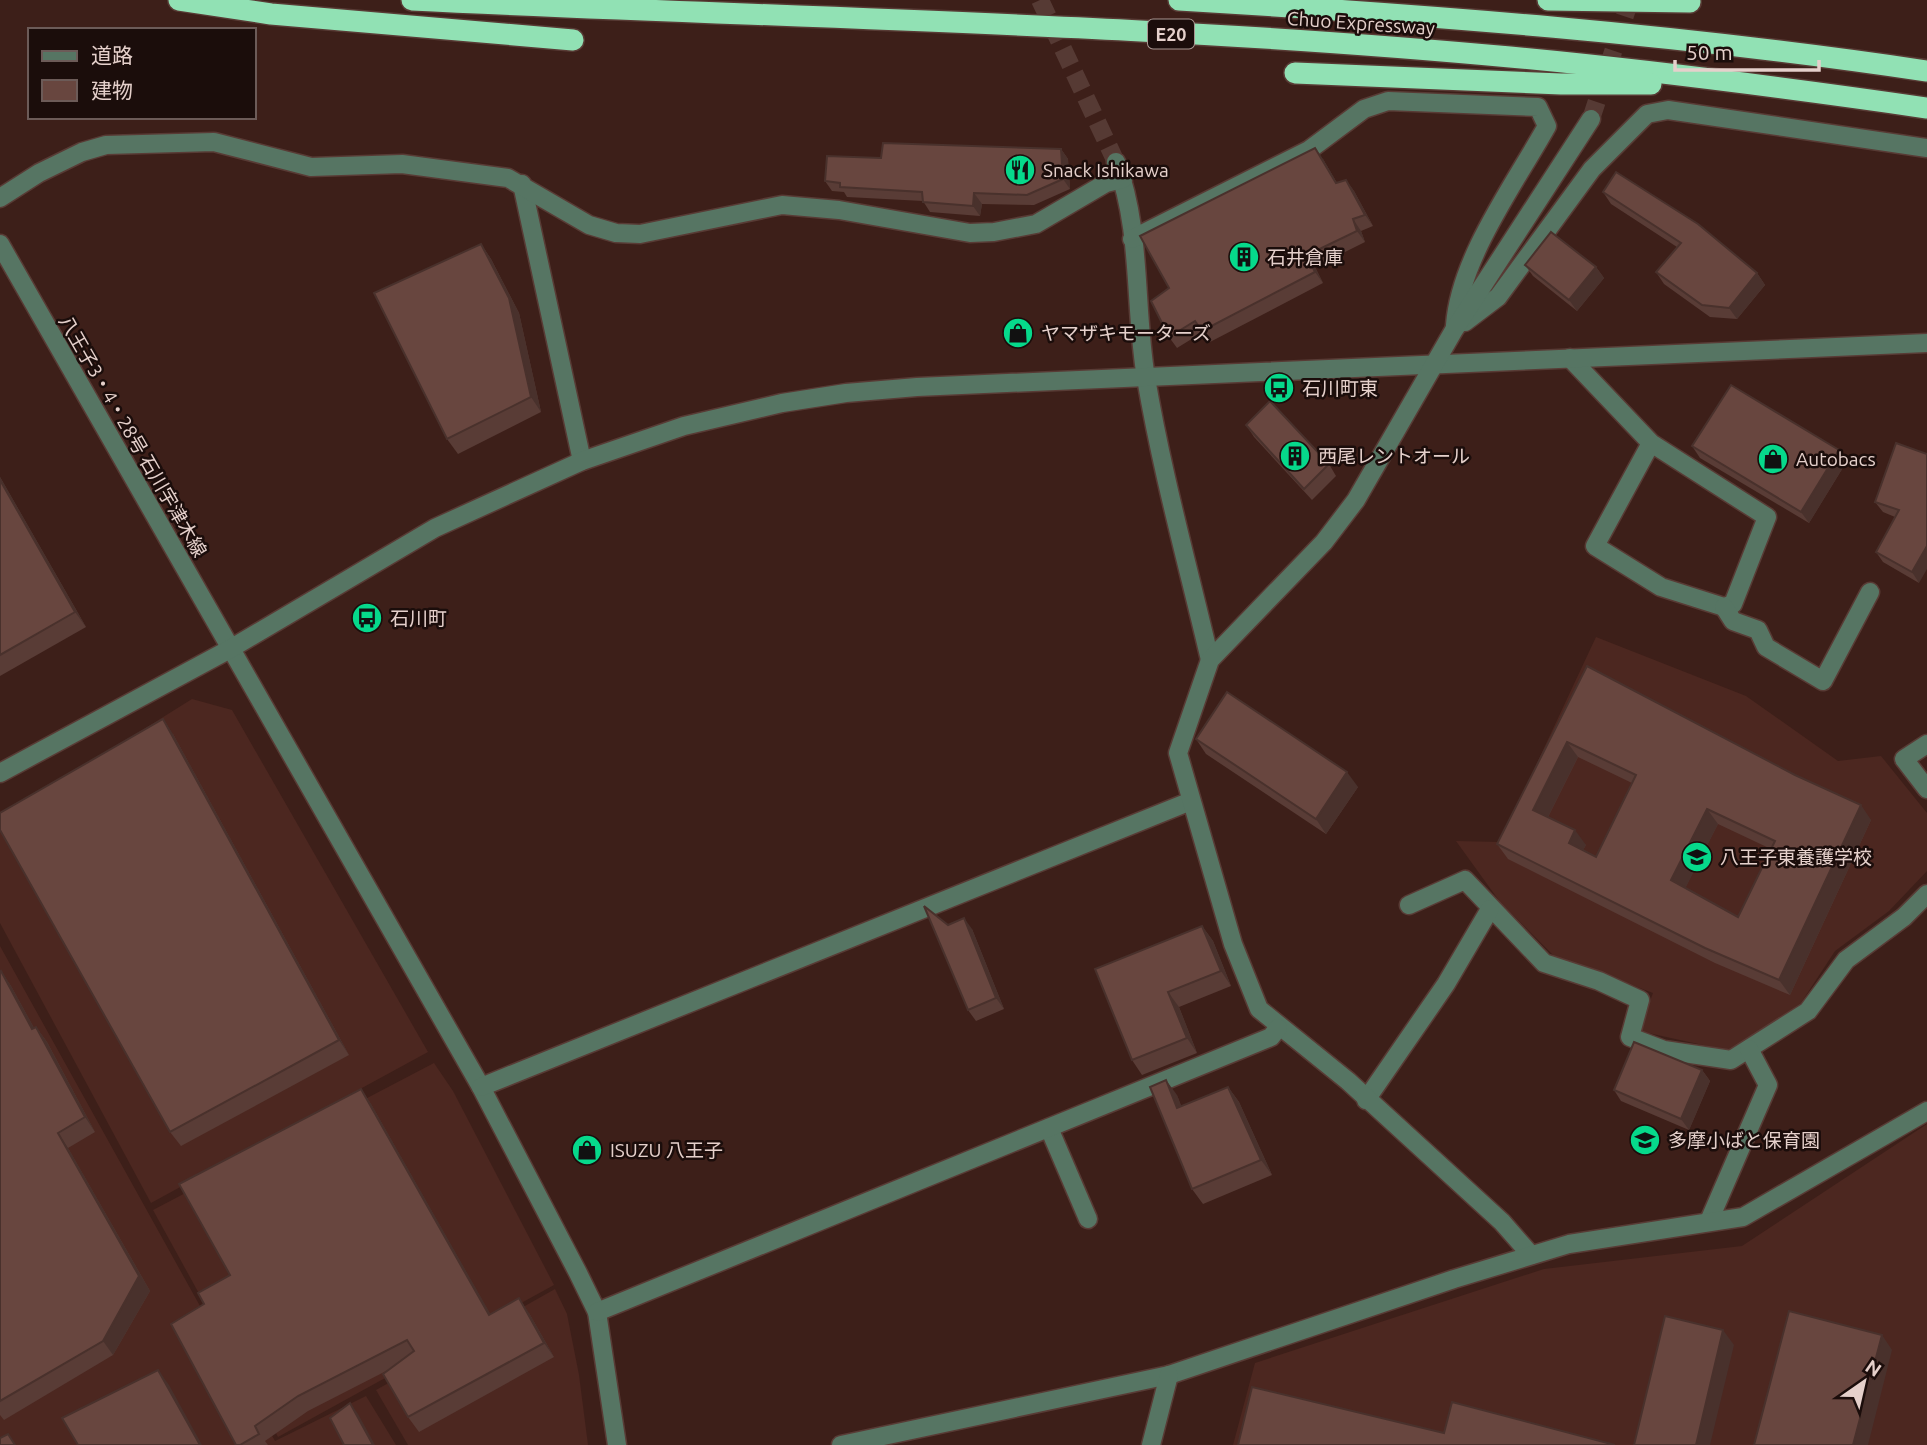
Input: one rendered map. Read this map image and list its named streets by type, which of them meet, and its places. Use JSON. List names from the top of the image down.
{
  "streets": {
    "highway": ["Chuo Expressway", "E20"],
    "street": ["八王子3・4・28号 石川宇津木線"]
  },
  "places": {
    "restaurant": ["Snack Ishikawa"],
    "building": ["石井倉庫", "西尾レントオール"],
    "shop": ["ヤマザキモーターズ", "Autobacs", "ISUZU 八王子"],
    "bus stop": ["石川町東", "石川町"],
    "school or university": ["八王子東養護学校", "多摩小ばと保育園"]
  },
  "legend": ["道路", "建物"],
  "scale_bar": "50 m",
  "north": "top right"
}
